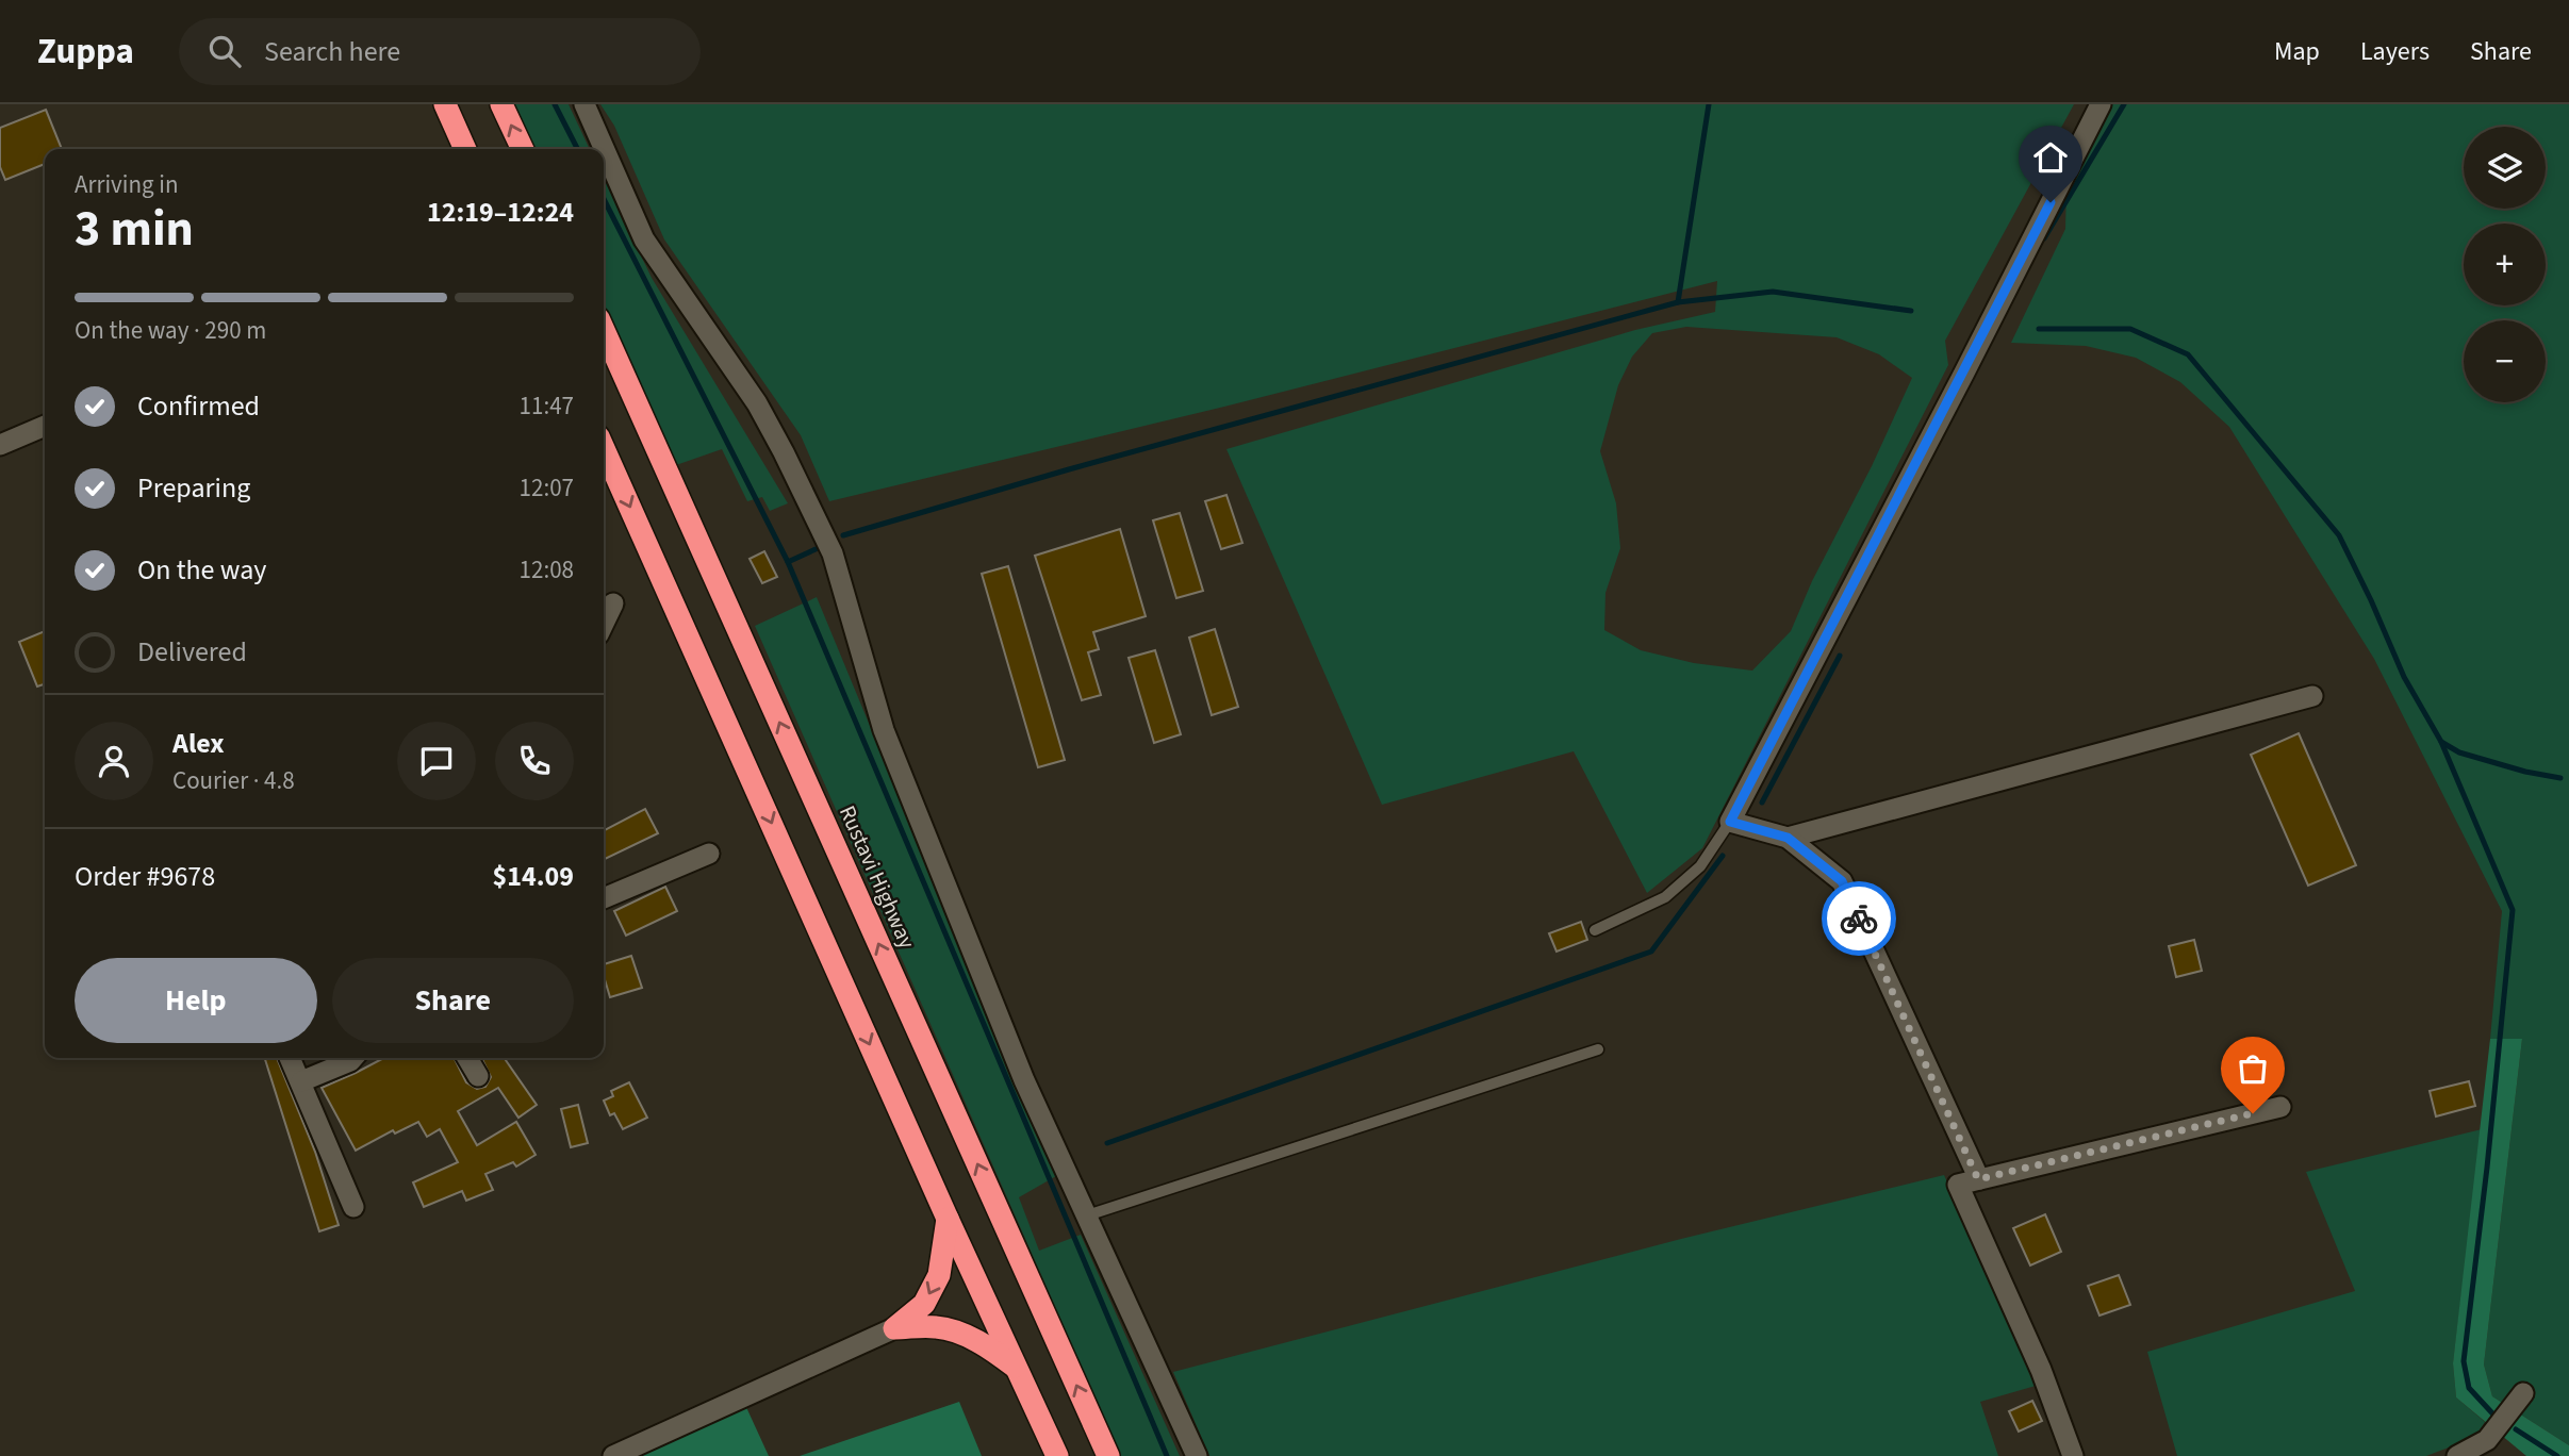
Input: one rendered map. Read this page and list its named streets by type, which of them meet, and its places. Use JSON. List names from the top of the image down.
{
  "streets": {
    "highway": ["Rustavi Highway"]
  },
  "page": {
    "header": "Zuppa",
    "search": "Search here",
    "nav": ["Map", "Layers", "Share"],
    "map_buttons": ["+", "−"],
    "heading": ["3 min", "Arriving in", "12:19–12:24"],
    "panel": [
      "Alex",
      "Courier · 4.8",
      "Order #9678",
      "$14.09"
    ],
    "bar": "On the way · 290 m",
    "list": [
      ["Confirmed", "11:47"],
      ["Preparing", "12:07"],
      ["On the way", "12:08"],
      "Delivered"
    ],
    "buttons": ["Help", "Share"]
  }
}
